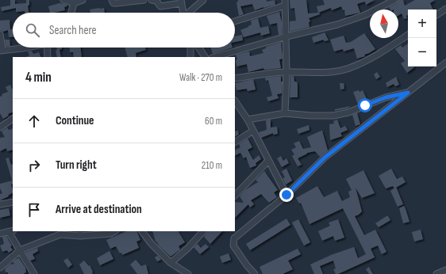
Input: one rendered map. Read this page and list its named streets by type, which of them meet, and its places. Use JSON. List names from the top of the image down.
{
  "north": "top",
  "page": {
    "map_buttons": ["+", "−"],
    "search": "Search here",
    "heading": ["4 min", "Walk · 270 m"],
    "list": [
      ["Continue", "60 m"],
      ["Turn right", "210 m"],
      "Arrive at destination"
    ]
  }
}
